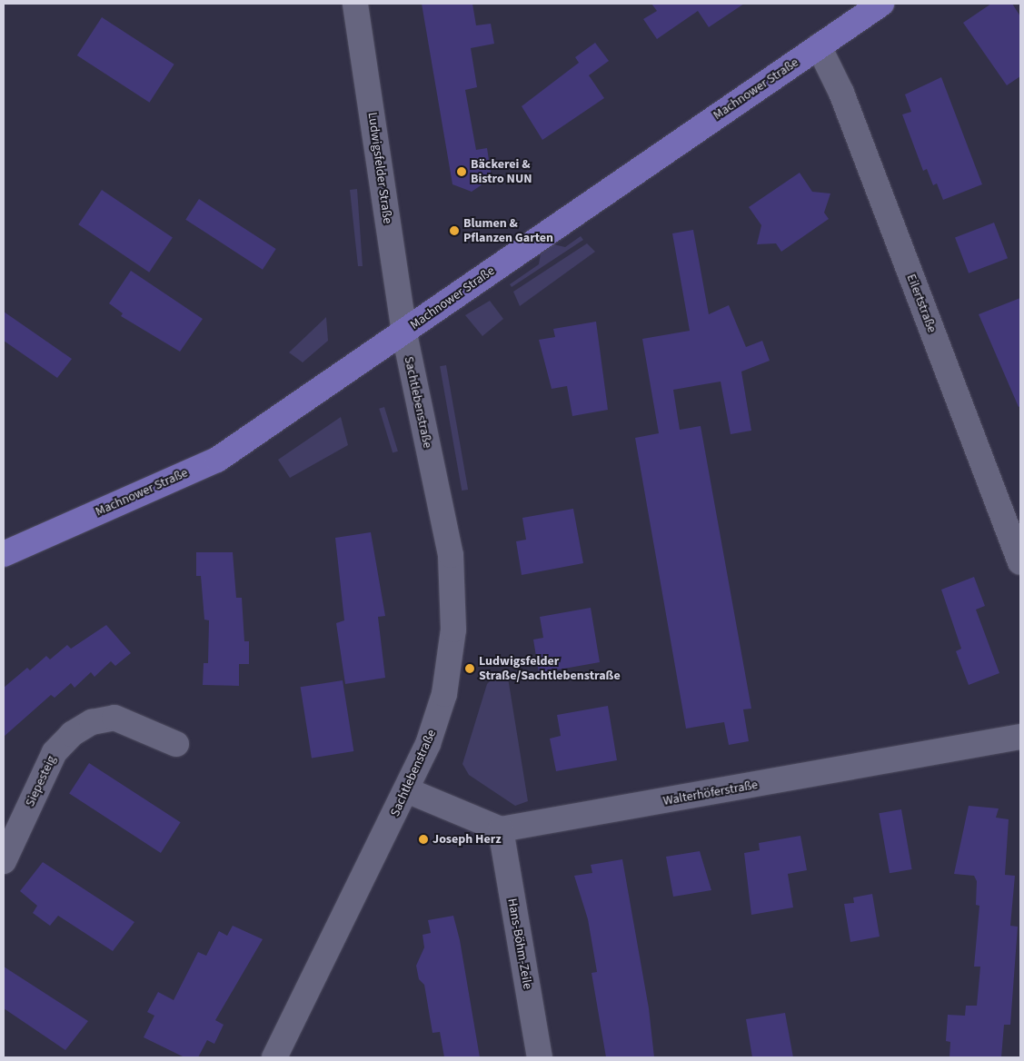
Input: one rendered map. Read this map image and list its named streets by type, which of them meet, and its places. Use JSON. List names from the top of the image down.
{
  "streets": {
    "main road": ["Machnower Straße"],
    "street": [
      "Ludwigsfelder Straße",
      "Eilertstraße",
      "Sachtlebenstraße",
      "Siepesteig",
      "Walterhöferstraße",
      "Hans-Böhm-Zeile"
    ]
  },
  "crossings": [
    ["Machnower Straße", "Ludwigsfelder Straße"],
    ["Machnower Straße", "Eilertstraße"],
    ["Machnower Straße", "Sachtlebenstraße"],
    ["Ludwigsfelder Straße", "Sachtlebenstraße"],
    ["Walterhöferstraße", "Hans-Böhm-Zeile"]
  ],
  "places": [
    "Bäckerei & Bistro NUN",
    "Blumen & Pflanzen Garten",
    "Ludwigsfelder Straße/Sachtlebenstraße",
    "Joseph Herz"
  ]
}
